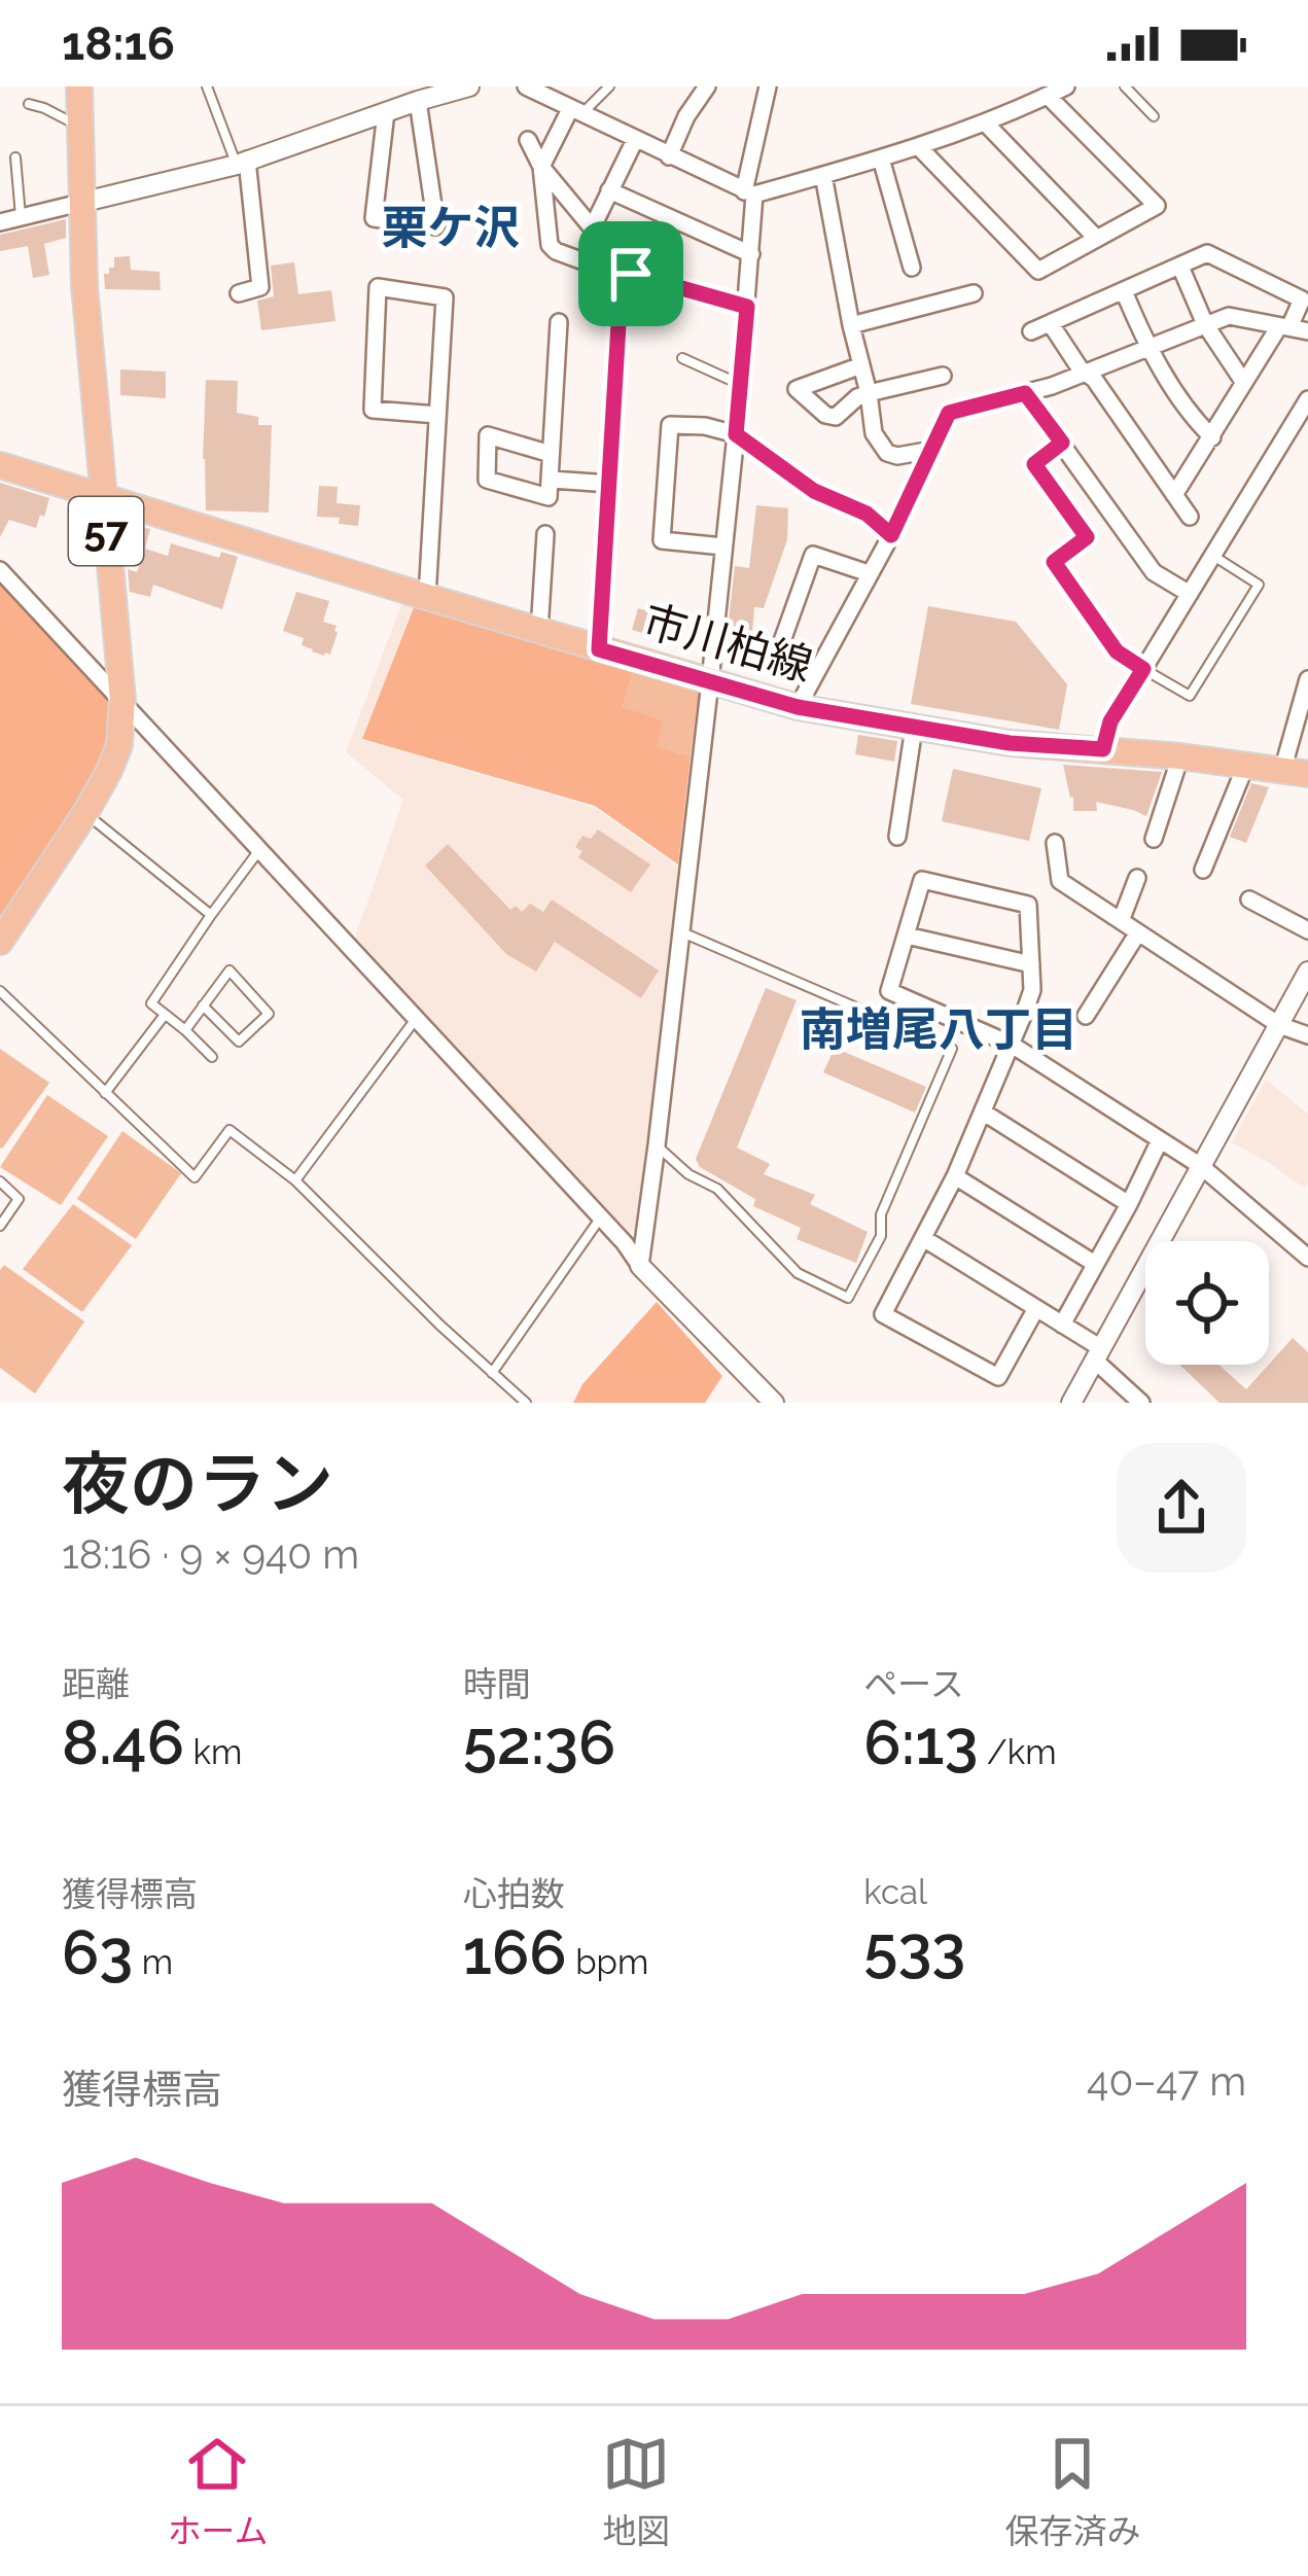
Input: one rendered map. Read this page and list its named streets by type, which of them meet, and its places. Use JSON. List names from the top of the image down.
{
  "streets": {
    "main road": ["57", "市川柏線"]
  },
  "crossings": [
    ["57", "市川柏線"]
  ],
  "districts": ["栗ケ沢", "南増尾八丁目"],
  "page": {
    "status": "18:16",
    "heading": ["夜のラン", "18:16 · 9 × 940 m"],
    "stats": [
      ["距離", "8.46 km"],
      ["時間", "52:36"],
      ["ペース", "6:13 /km"],
      ["獲得標高", "63 m"],
      ["心拍数", "166 bpm"],
      ["kcal", "533"]
    ],
    "chart": ["獲得標高", "40–47 m"],
    "tabs": ["ホーム", "地図", "保存済み"]
  }
}
